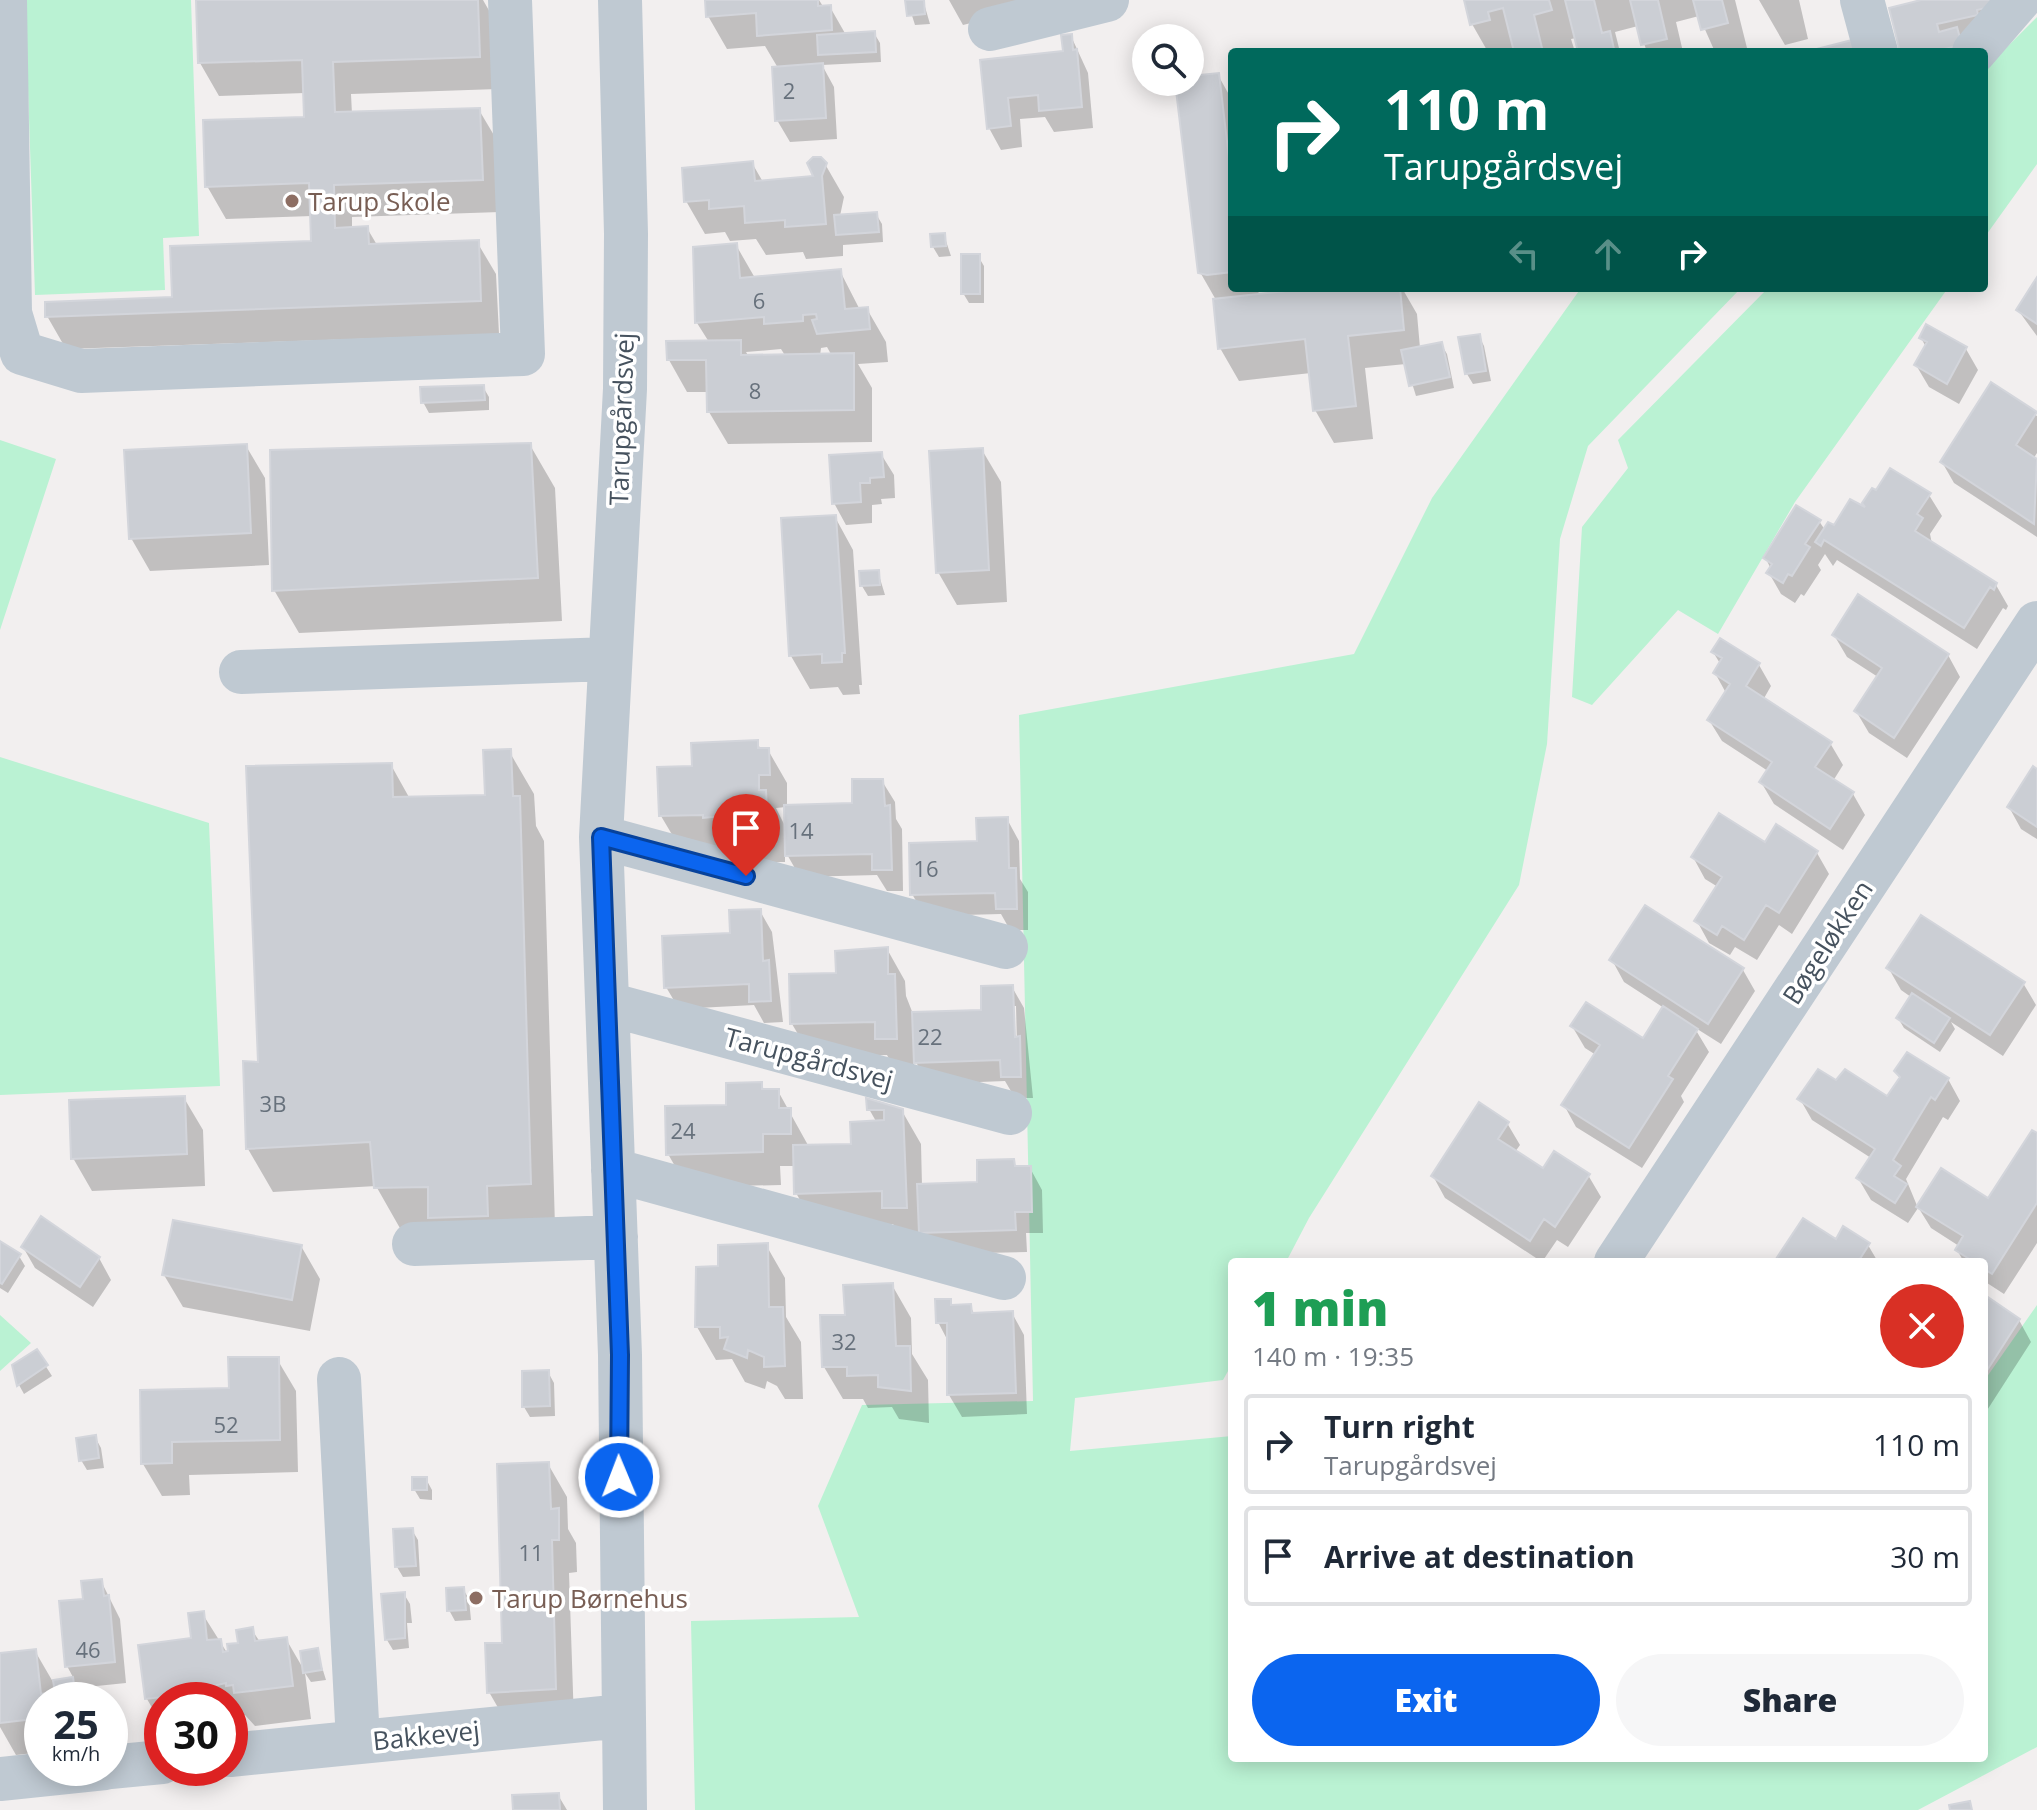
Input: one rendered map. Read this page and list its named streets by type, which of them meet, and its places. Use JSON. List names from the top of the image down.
{
  "streets": {
    "street": ["Tarupgårdsvej", "Bøgeløkken", "Bakkevej"]
  },
  "crossings": [
    ["Tarupgårdsvej", "Bakkevej"]
  ],
  "places": ["Tarup Skole", "Tarup Børnehus"],
  "house_numbers": [
    "2",
    "6",
    "8",
    "14",
    "16",
    "22",
    "3B",
    "24",
    "32",
    "52",
    "11",
    "46"
  ],
  "page": {
    "turn": ["110 m", "Tarupgårdsvej"],
    "heading": ["1 min", "140 m · 19:35"],
    "list": [
      {
        "name": "Turn right",
        "note": "Tarupgårdsvej",
        "value": "110 m"
      },
      {
        "name": "Arrive at destination",
        "value": "30 m"
      }
    ],
    "buttons": ["Exit", "Share"],
    "speed": "25 km/h",
    "limit": "30"
  }
}
